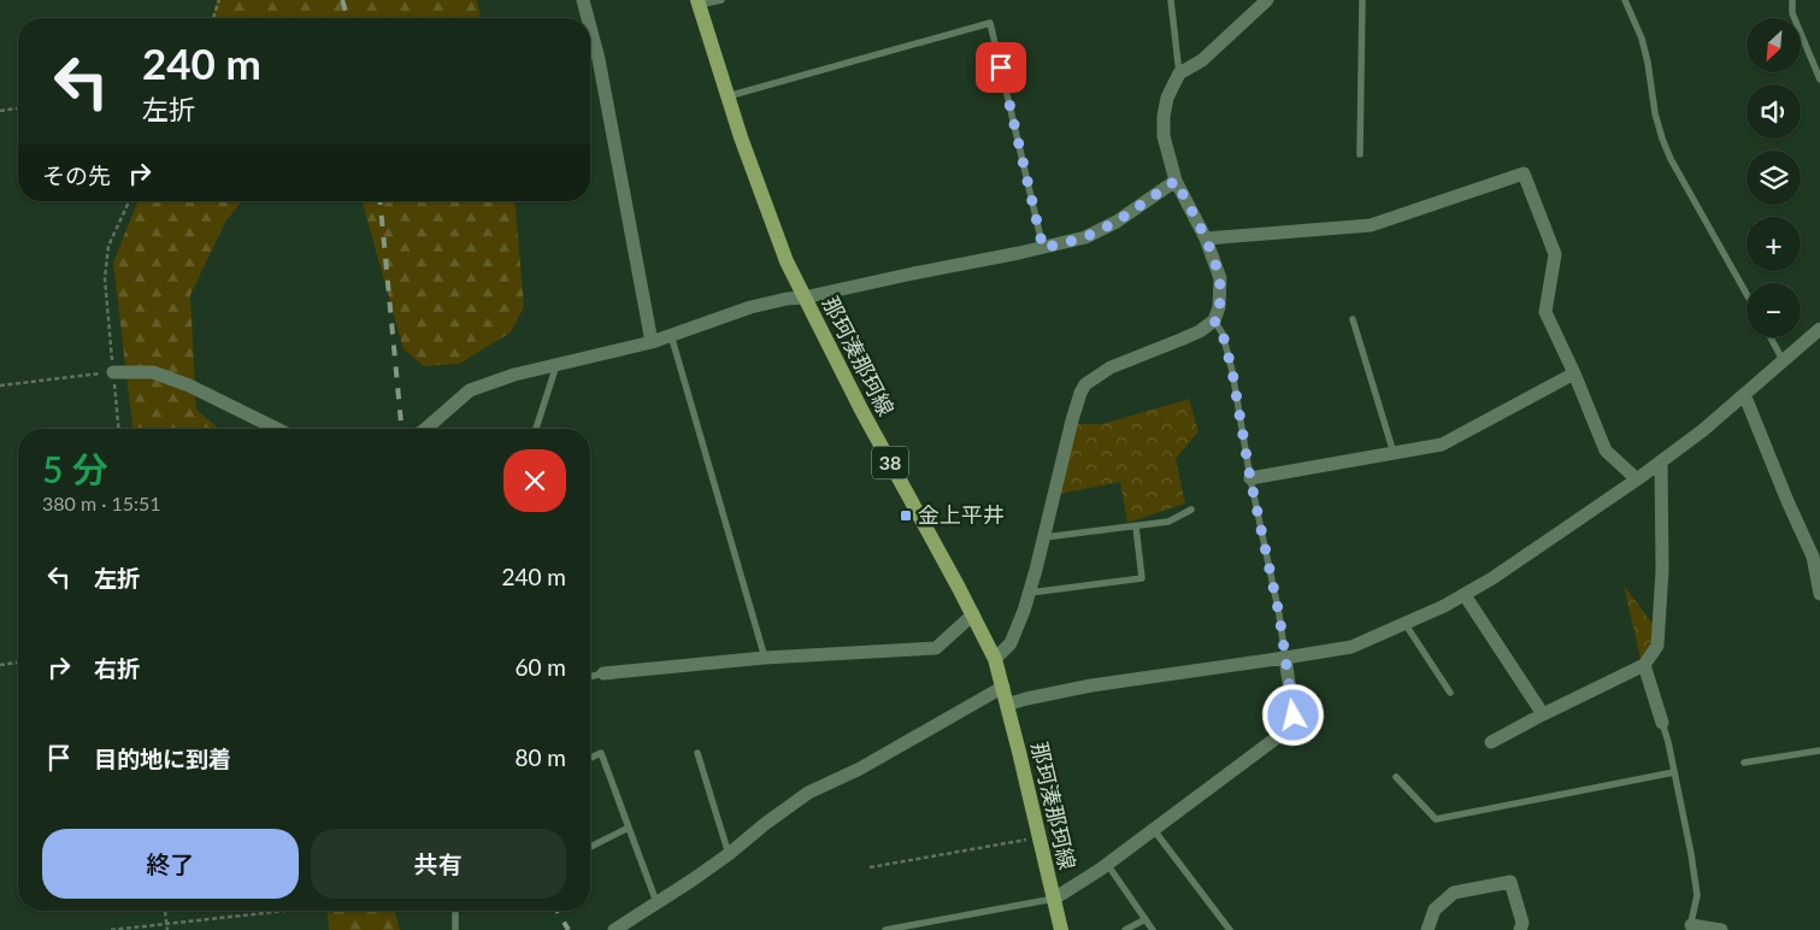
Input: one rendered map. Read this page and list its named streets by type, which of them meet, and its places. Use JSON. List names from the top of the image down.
{
  "streets": {
    "main road": ["那珂湊那珂線", "38"]
  },
  "places": {
    "transit": ["金上平井"]
  },
  "north": "bottom left",
  "page": {
    "map_buttons": ["+", "−"],
    "turn": ["240 m", "左折"],
    "then": "その先",
    "heading": ["5 分", "380 m · 15:51"],
    "list": [
      {
        "name": "左折",
        "value": "240 m"
      },
      {
        "name": "右折",
        "value": "60 m"
      },
      {
        "name": "目的地に到着",
        "value": "80 m"
      }
    ],
    "buttons": ["終了", "共有"]
  }
}
